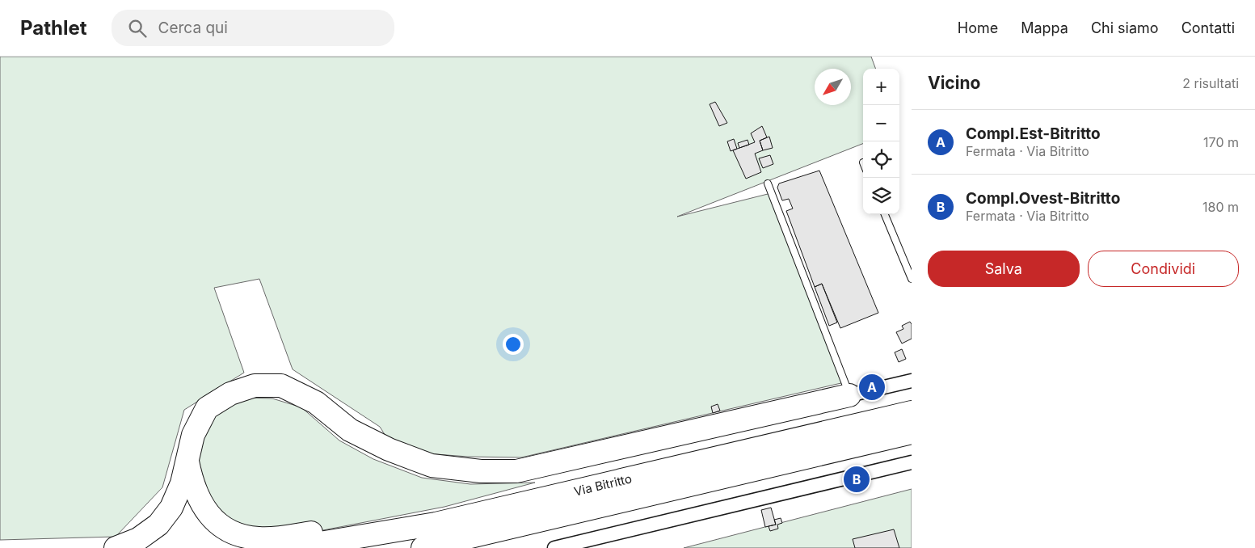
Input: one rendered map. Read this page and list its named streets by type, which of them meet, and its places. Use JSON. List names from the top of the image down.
{
  "streets": {
    "highway": ["Via Bitritto"]
  },
  "north": "bottom left",
  "page": {
    "header": "Pathlet",
    "search": "Cerca qui",
    "nav": [
      "Home",
      "Mappa",
      "Chi siamo",
      "Contatti"
    ],
    "heading": ["Vicino", "2 risultati"],
    "map_buttons": ["+", "−"],
    "list": [
      {
        "mark": "A",
        "name": "Compl.Est-Bitritto",
        "note": "Fermata · Via Bitritto",
        "value": "170 m"
      },
      {
        "mark": "B",
        "name": "Compl.Ovest-Bitritto",
        "note": "Fermata · Via Bitritto",
        "value": "180 m"
      }
    ],
    "buttons": ["Salva", "Condividi"],
    "pins": ["A", "B"]
  }
}
